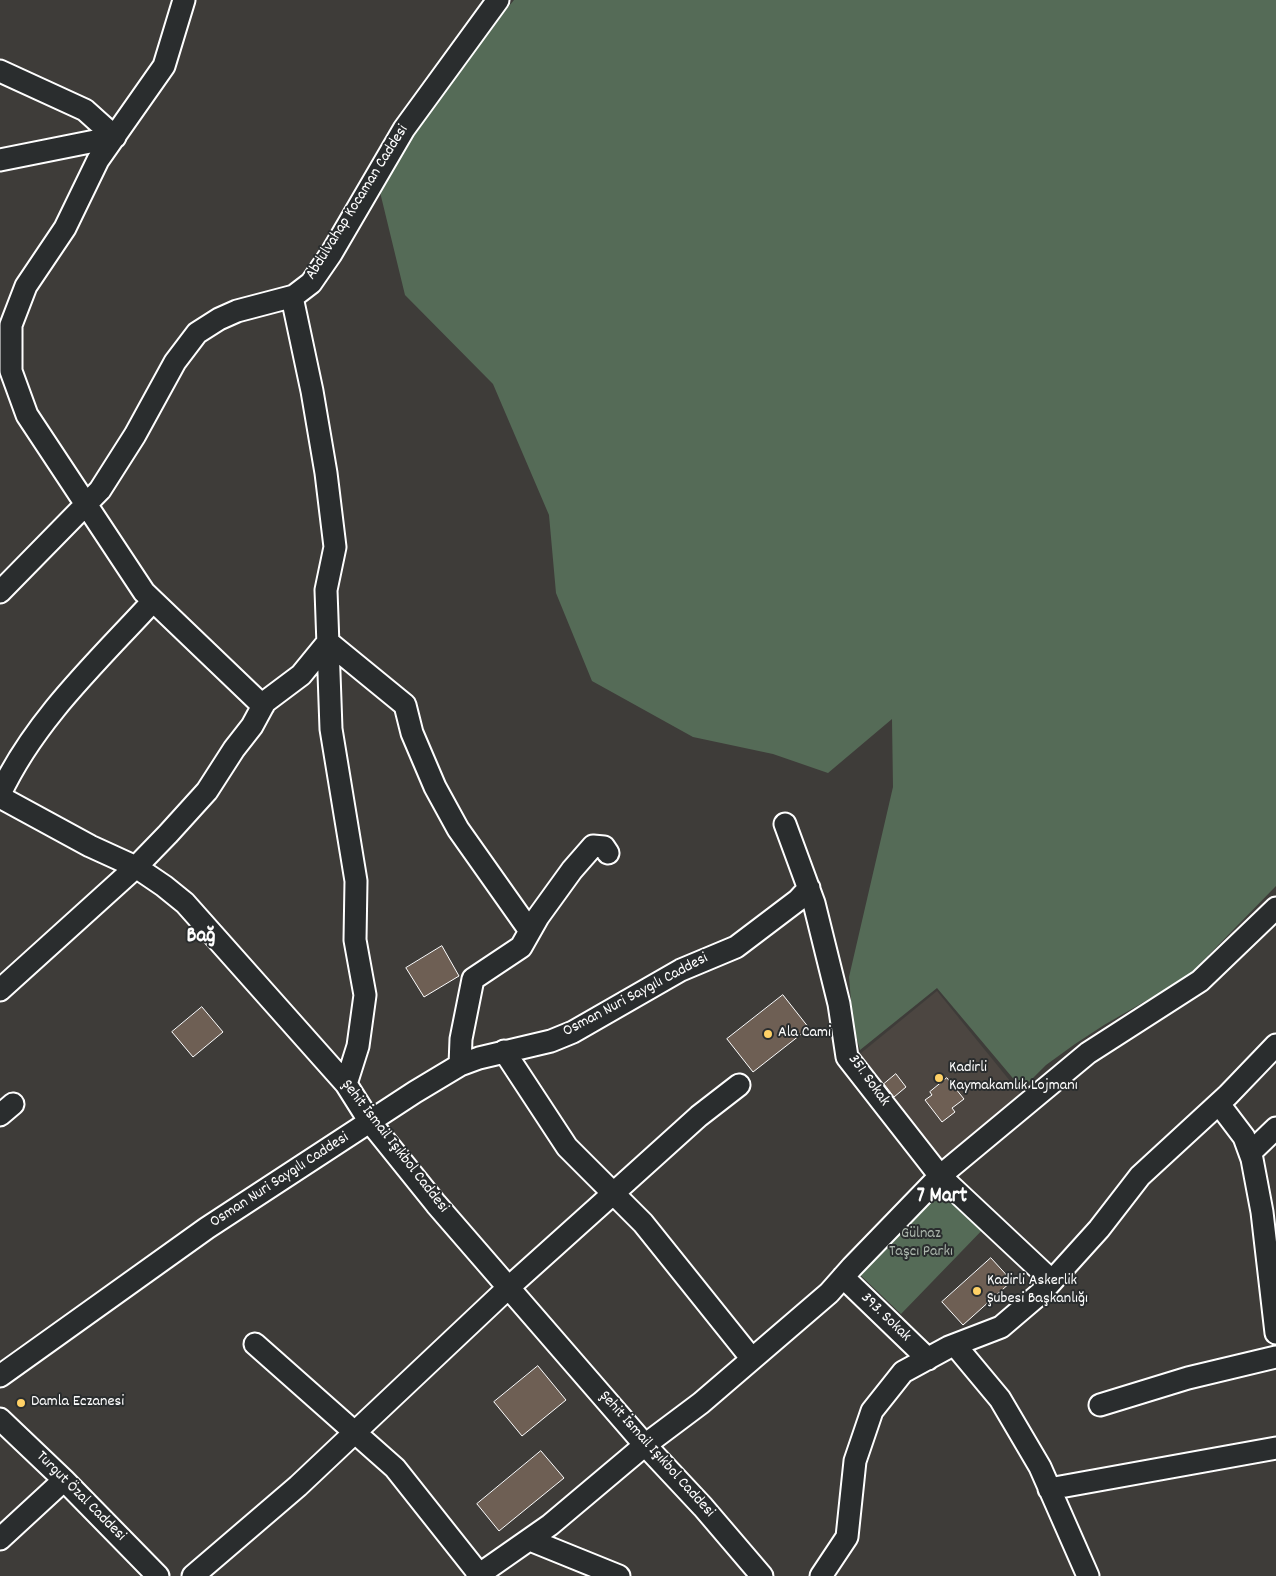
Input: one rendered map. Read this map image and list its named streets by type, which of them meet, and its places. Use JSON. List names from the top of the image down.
{
  "streets": {
    "street": [
      "Abdulvahap Kocaman Caddesi",
      "Osman Nuri Saygılı Caddesi",
      "351. Sokak",
      "Şehit İsmail Işıkbol Caddesi",
      "393. Sokak",
      "Turgut Özal Caddesi"
    ]
  },
  "crossings": [
    ["Osman Nuri Saygılı Caddesi", "351. Sokak"],
    ["Osman Nuri Saygılı Caddesi", "Şehit İsmail Işıkbol Caddesi"]
  ],
  "districts": ["Bağ", "7 Mart"],
  "parks": ["Gülnaz Taşcı Parkı"],
  "places": [
    "Ala Cami",
    "Kadirli Kaymakamlık Lojmanı",
    "Kadirli Askerlik Şubesi Başkanlığı",
    "Damla Eczanesi"
  ]
}
